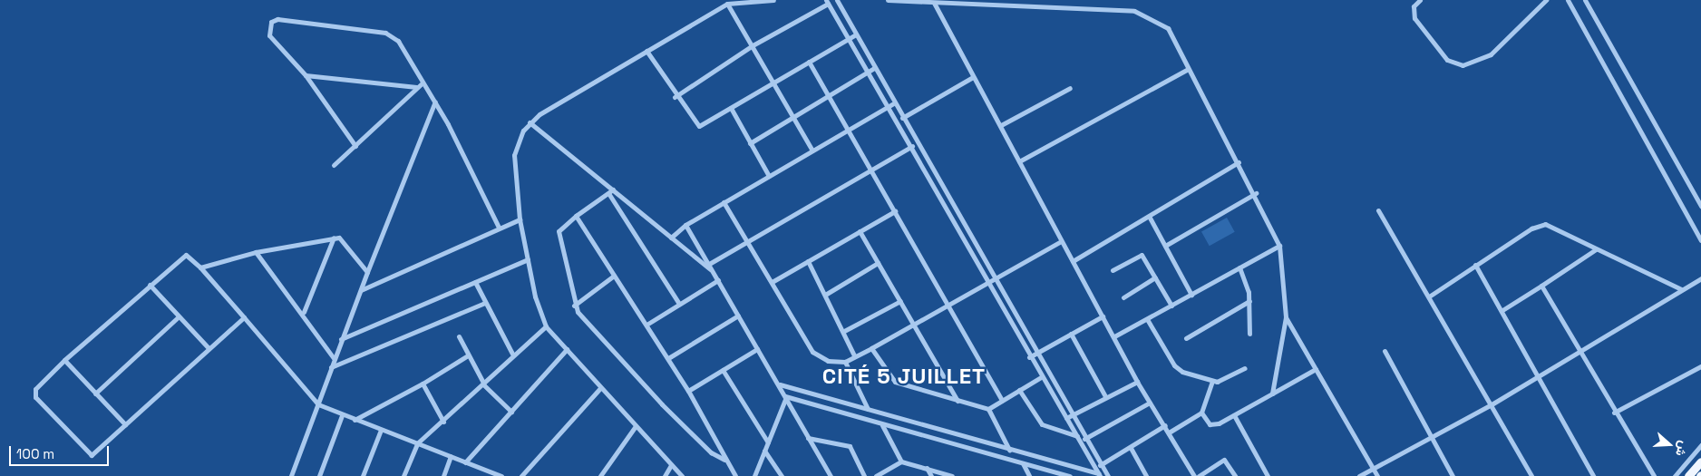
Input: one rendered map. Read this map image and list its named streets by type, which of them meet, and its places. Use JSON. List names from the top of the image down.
{
  "districts": ["CITÉ 5 JUILLET"],
  "scale_bar": "100 m",
  "north": "right"
}
